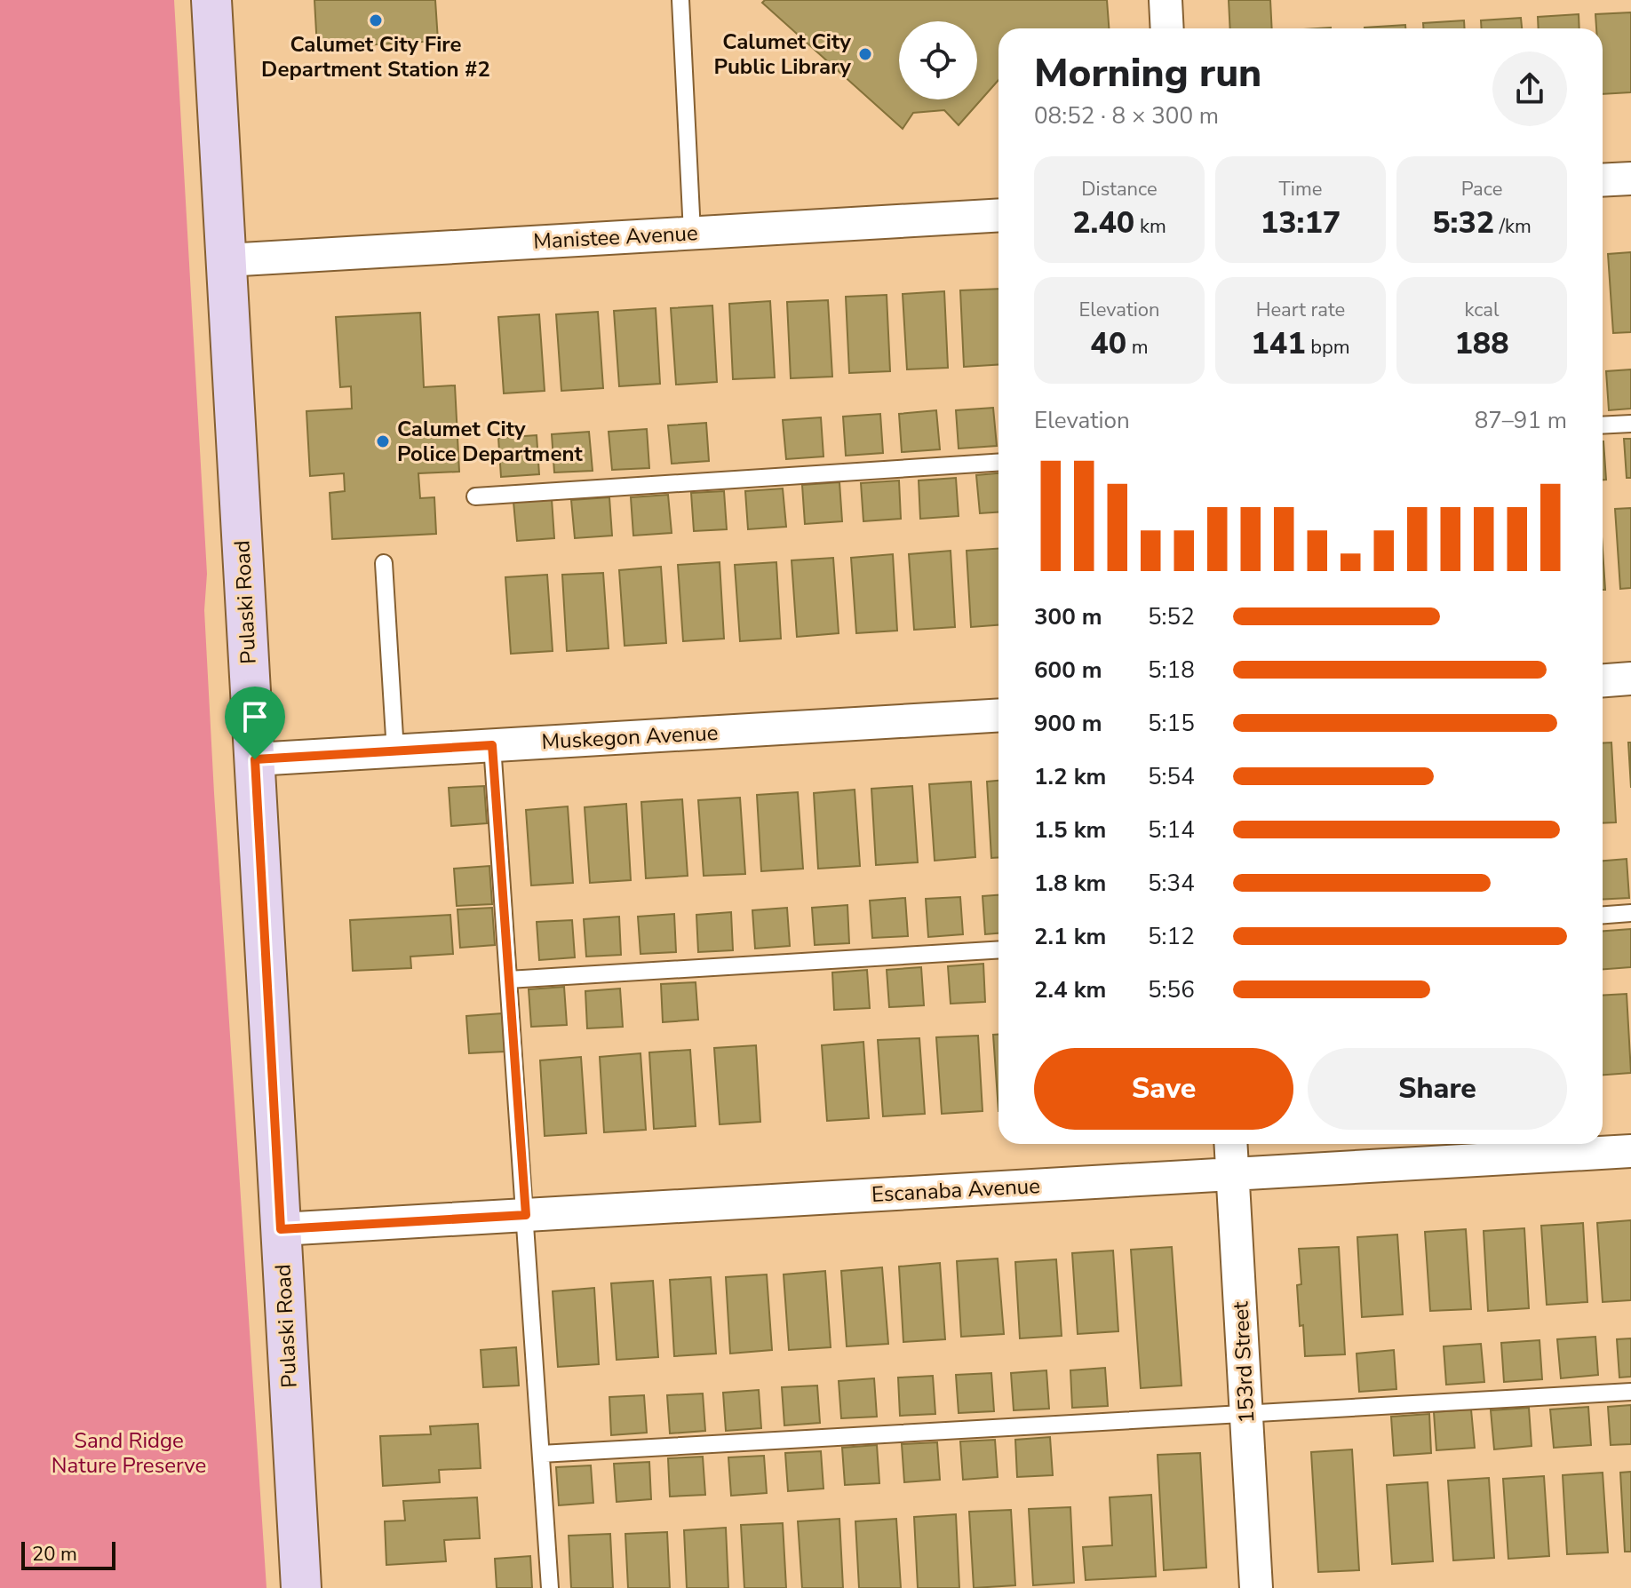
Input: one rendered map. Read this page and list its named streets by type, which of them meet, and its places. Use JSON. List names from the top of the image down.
{
  "streets": {
    "street": [
      "Manistee Avenue",
      "Pulaski Road",
      "Muskegon Avenue",
      "Escanaba Avenue",
      "153rd Street"
    ]
  },
  "crossings": [
    ["Manistee Avenue", "Pulaski Road"],
    ["Pulaski Road", "Muskegon Avenue"],
    ["Pulaski Road", "Escanaba Avenue"],
    ["Escanaba Avenue", "153rd Street"]
  ],
  "parks": ["Sand Ridge Nature Preserve"],
  "places": ["Calumet City Fire Department Station #2", "Calumet City Public Library", "Calumet City Police Department"],
  "scale_bar": "20 m",
  "page": {
    "heading": ["Morning run", "08:52 · 8 × 300 m"],
    "stats": [
      ["Distance", "2.40 km"],
      ["Time", "13:17"],
      ["Pace", "5:32 /km"],
      ["Elevation", "40 m"],
      ["Heart rate", "141 bpm"],
      ["kcal", "188"]
    ],
    "chart": ["Elevation", "87–91 m"],
    "list": [
      {
        "name": "300 m",
        "note": "5:52"
      },
      {
        "name": "600 m",
        "note": "5:18"
      },
      {
        "name": "900 m",
        "note": "5:15"
      },
      {
        "name": "1.2 km",
        "note": "5:54"
      },
      {
        "name": "1.5 km",
        "note": "5:14"
      },
      {
        "name": "1.8 km",
        "note": "5:34"
      },
      {
        "name": "2.1 km",
        "note": "5:12"
      },
      {
        "name": "2.4 km",
        "note": "5:56"
      }
    ],
    "buttons": ["Save", "Share"],
    "scale": "20 m"
  }
}
